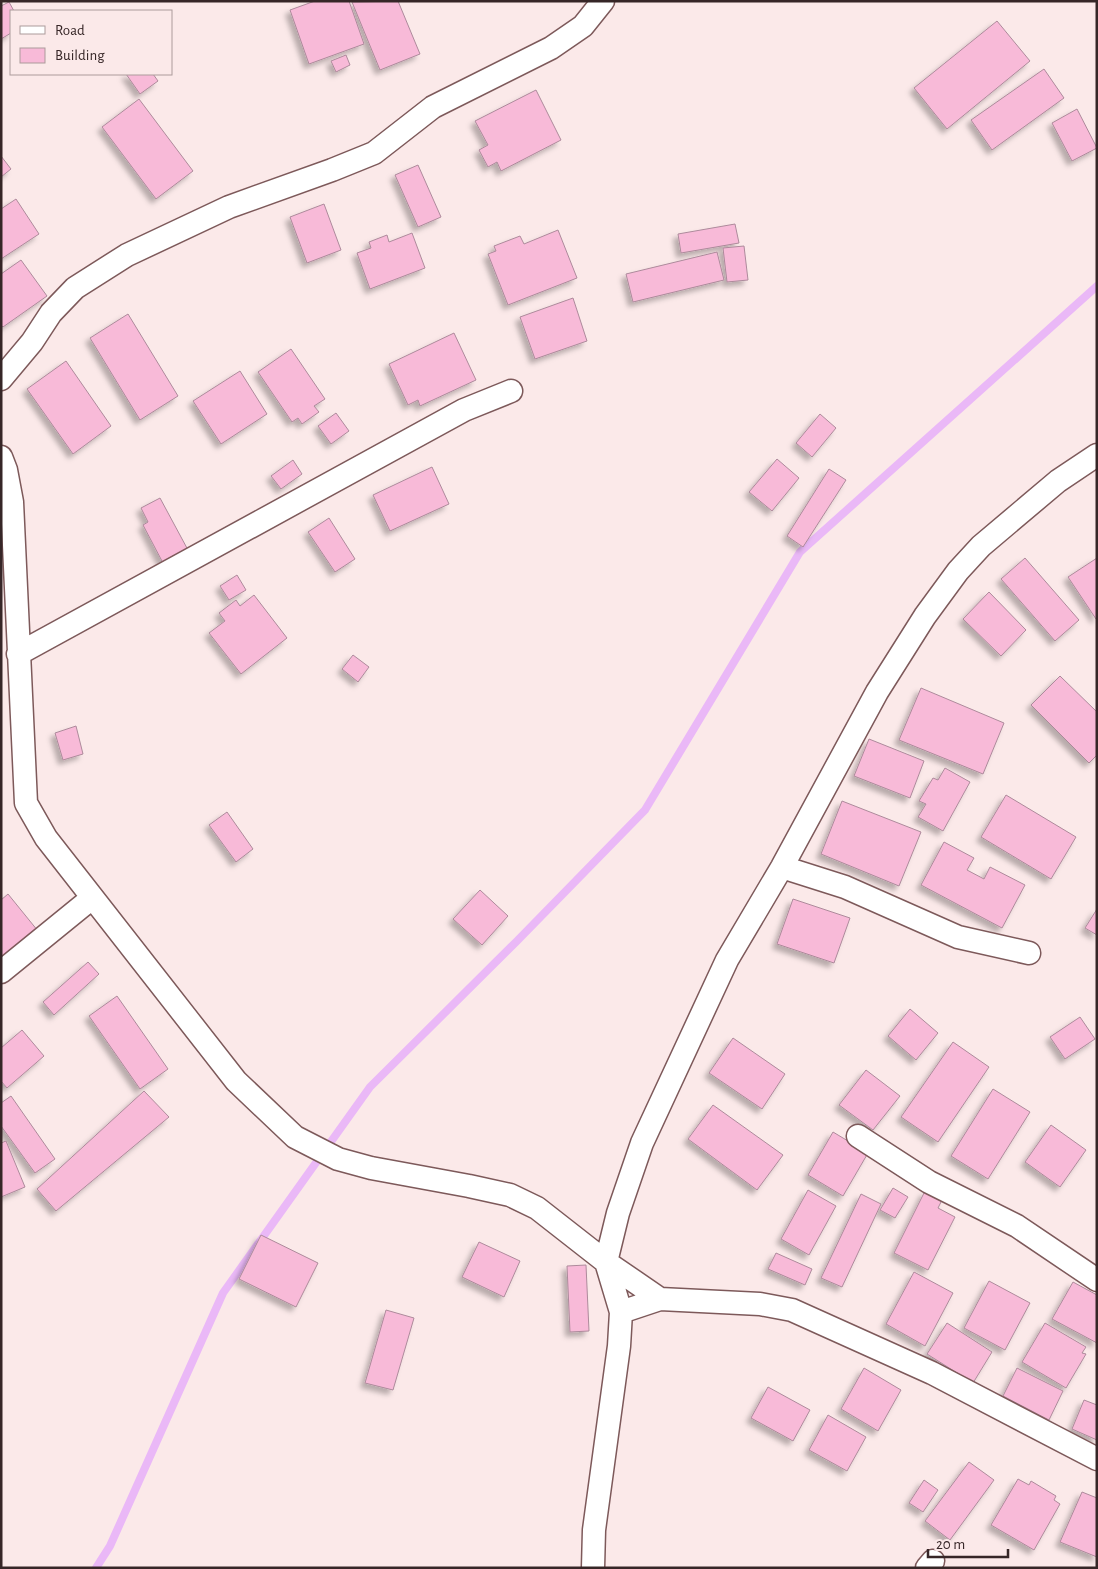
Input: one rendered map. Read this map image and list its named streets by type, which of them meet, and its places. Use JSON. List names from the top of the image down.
{
  "legend": ["Road", "Building"],
  "scale_bar": "20 m"
}
